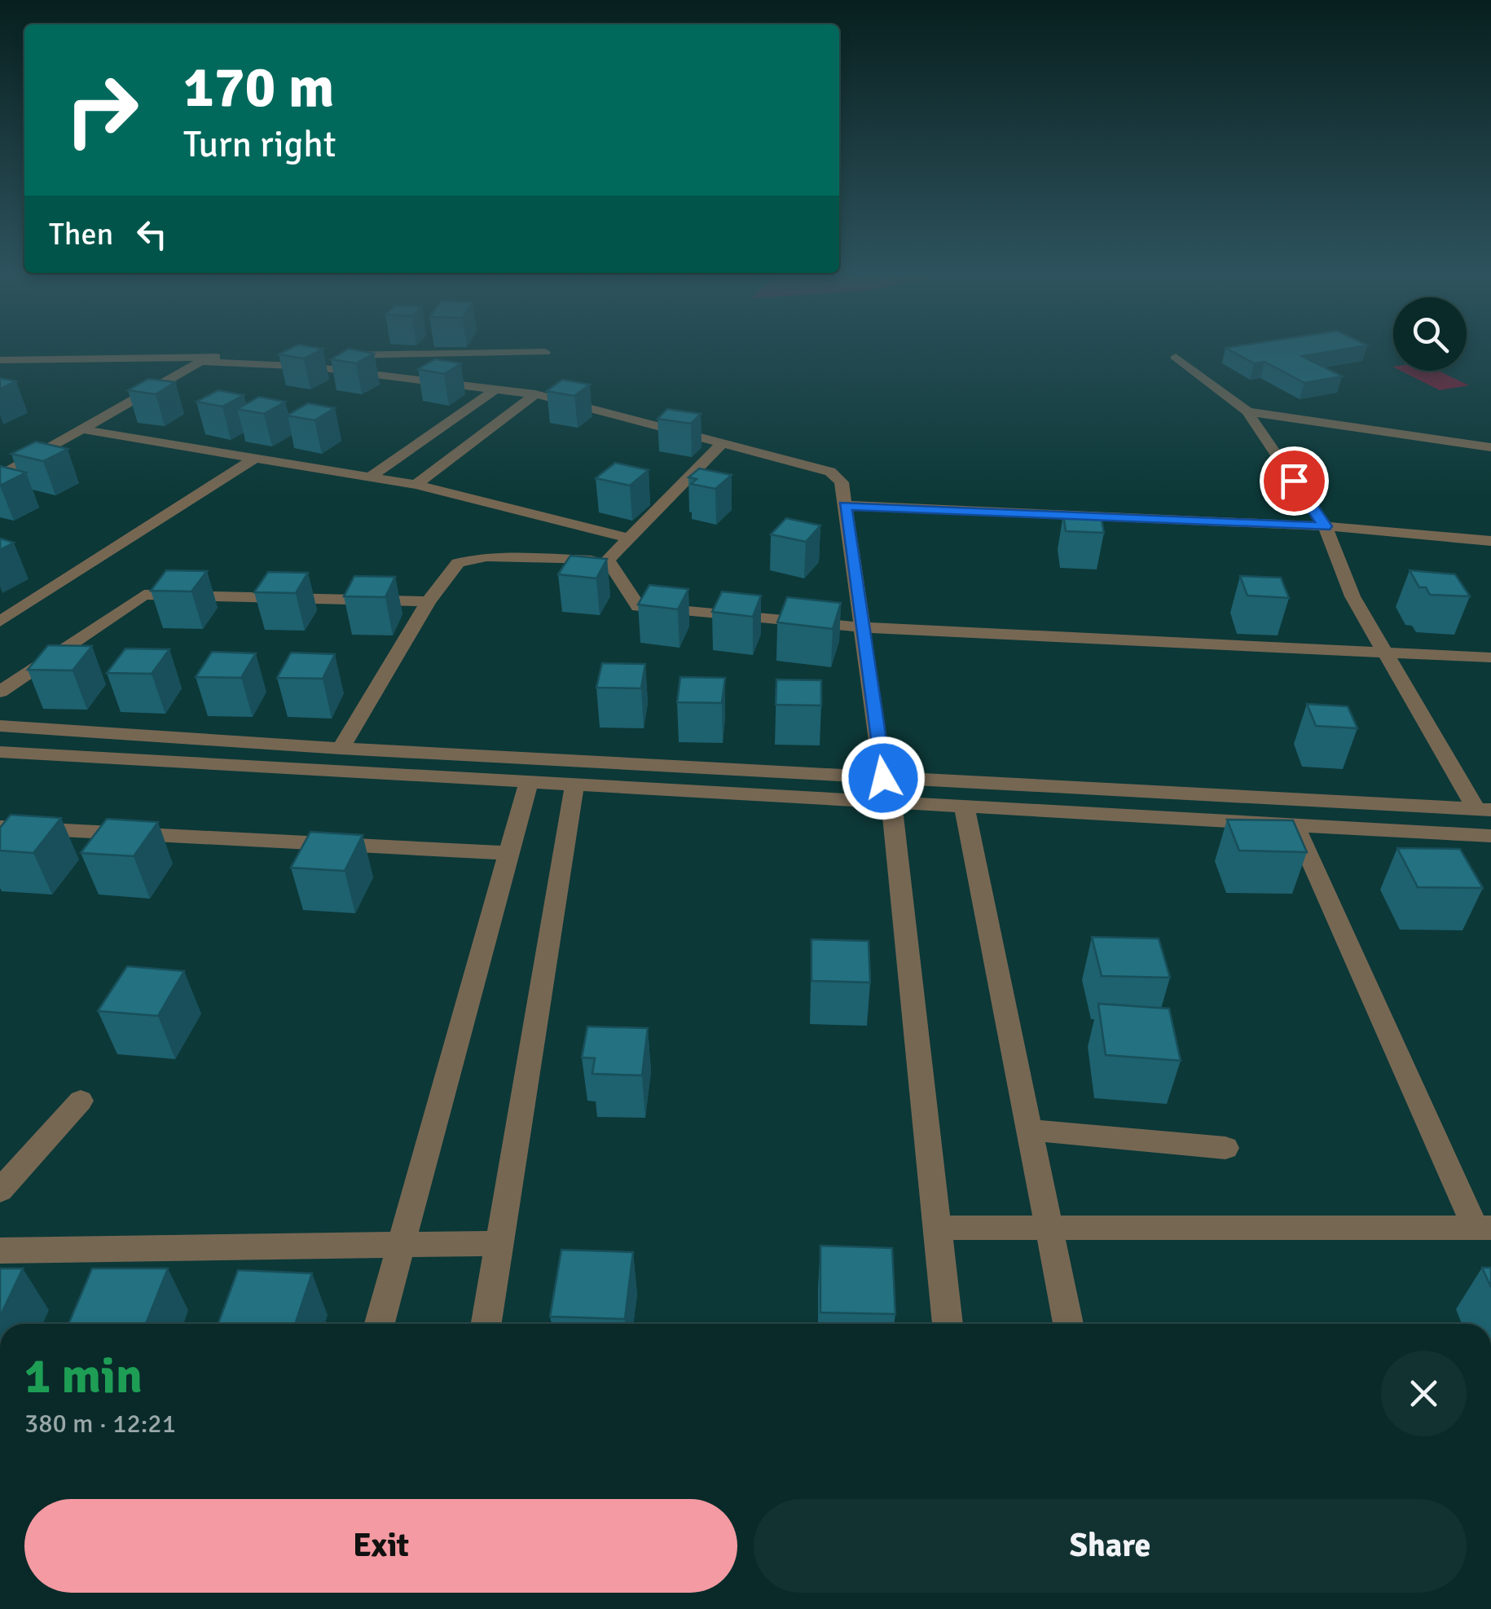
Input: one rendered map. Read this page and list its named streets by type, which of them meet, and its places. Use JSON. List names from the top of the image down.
{
  "page": {
    "turn": ["170 m", "Turn right"],
    "then": "Then",
    "heading": ["1 min", "380 m · 12:21"],
    "buttons": ["Exit", "Share"]
  }
}
